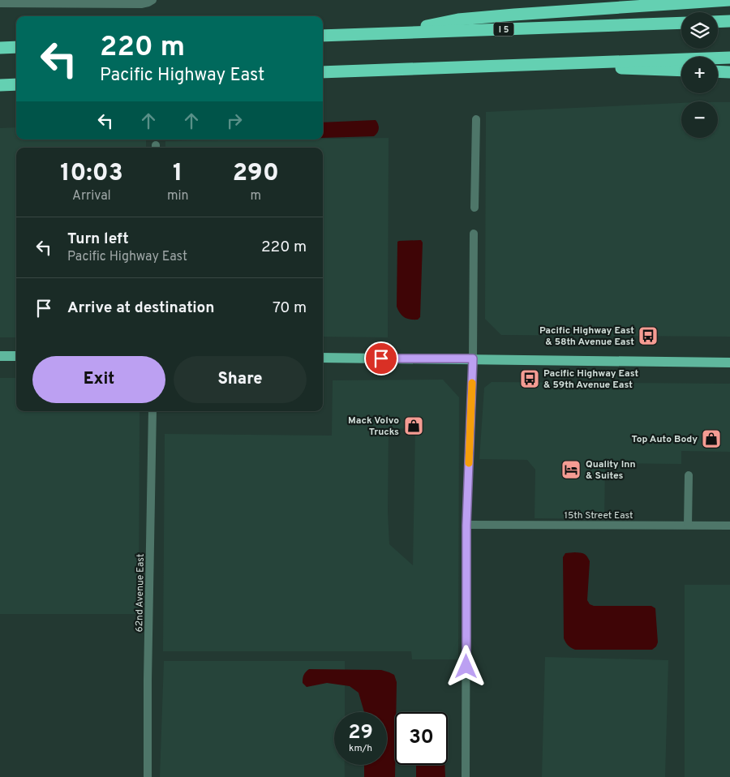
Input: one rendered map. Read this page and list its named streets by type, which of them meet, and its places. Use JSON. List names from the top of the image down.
{
  "streets": {
    "highway": ["I 5"],
    "street": ["15th Street East", "62nd Avenue East"]
  },
  "places": {
    "bus stop": ["Pacific Highway East & 58th Avenue East", "Pacific Highway East & 59th Avenue East"],
    "shop": ["Mack Volvo Trucks", "Top Auto Body"],
    "hotel": ["Quality Inn & Suites"]
  },
  "page": {
    "map_buttons": ["+", "−"],
    "turn": ["220 m", "Pacific Highway East"],
    "eta": [
      "10:03",
      "Arrival",
      "1",
      "min",
      "290",
      "m"
    ],
    "list": [
      {
        "name": "Turn left",
        "note": "Pacific Highway East",
        "value": "220 m"
      },
      {
        "name": "Arrive at destination",
        "value": "70 m"
      }
    ],
    "buttons": ["Exit", "Share"],
    "speed": "29 km/h",
    "limit": "30"
  }
}
